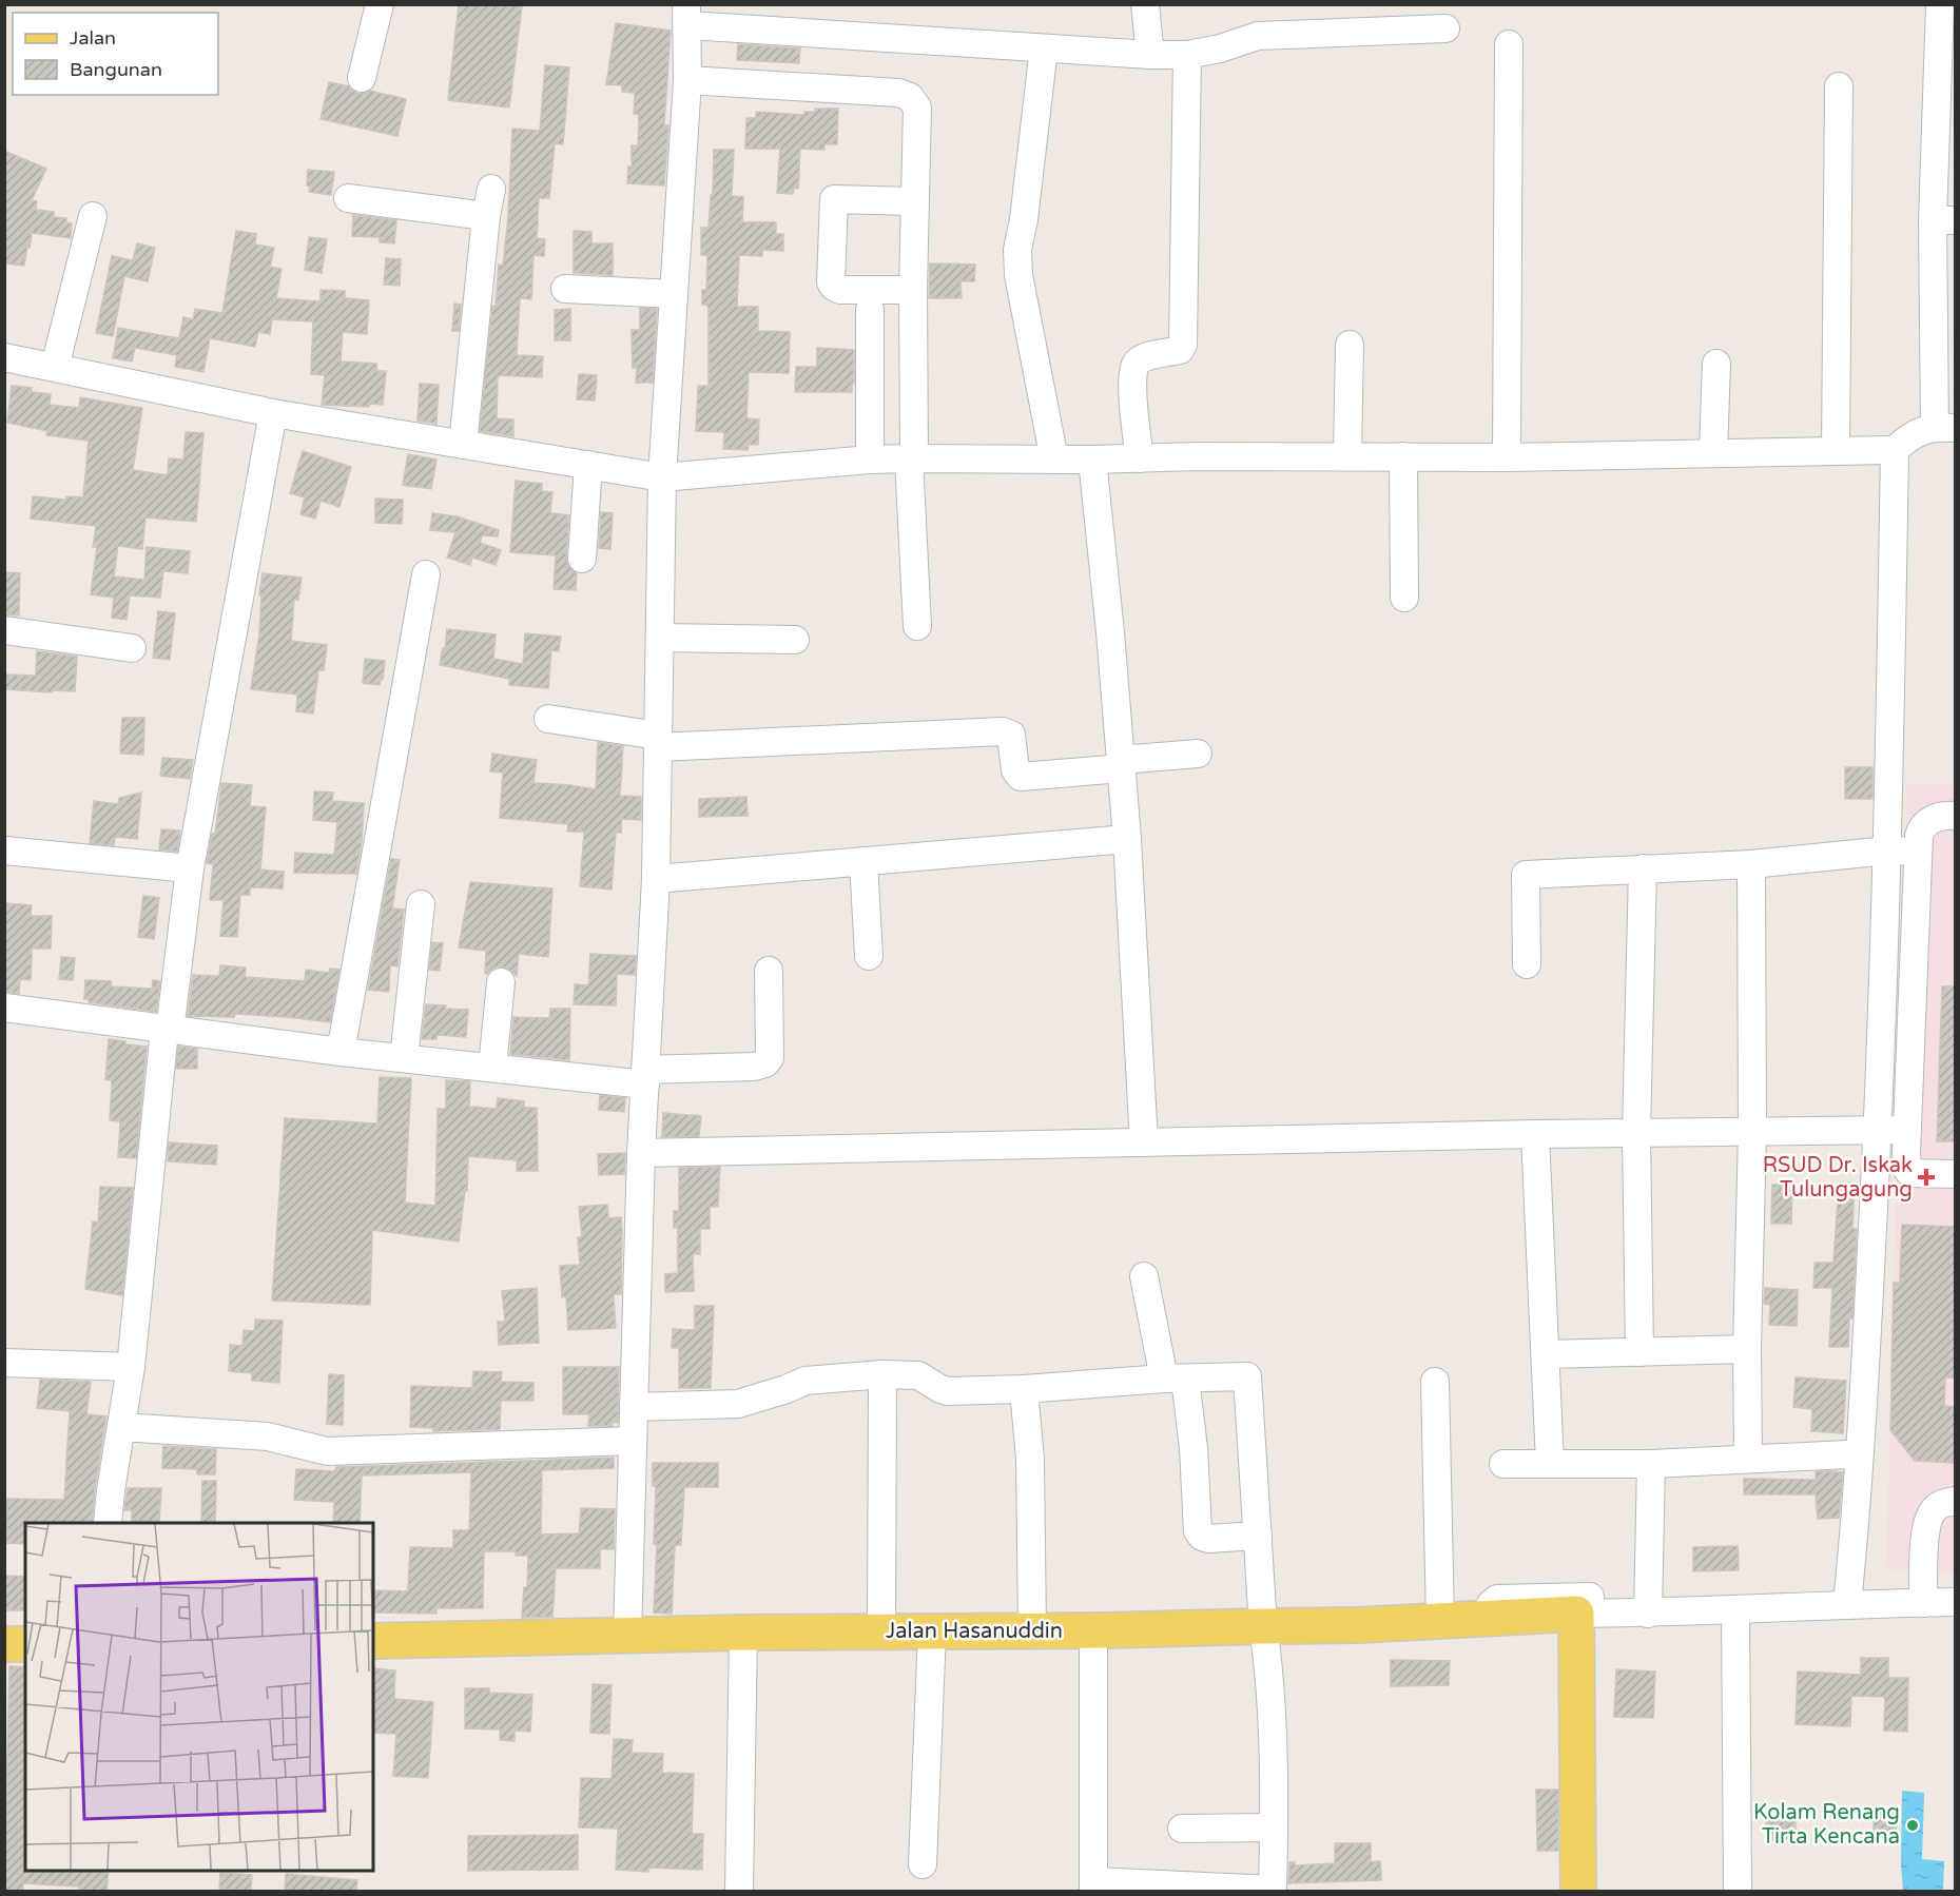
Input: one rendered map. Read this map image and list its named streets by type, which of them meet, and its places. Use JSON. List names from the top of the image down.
{
  "streets": {
    "main road": ["Jalan Hasanuddin"]
  },
  "places": {
    "health": ["RSUD Dr. Iskak Tulungagung"],
    "other": ["Kolam Renang Tirta Kencana"]
  },
  "legend": ["Jalan", "Bangunan"]
}
